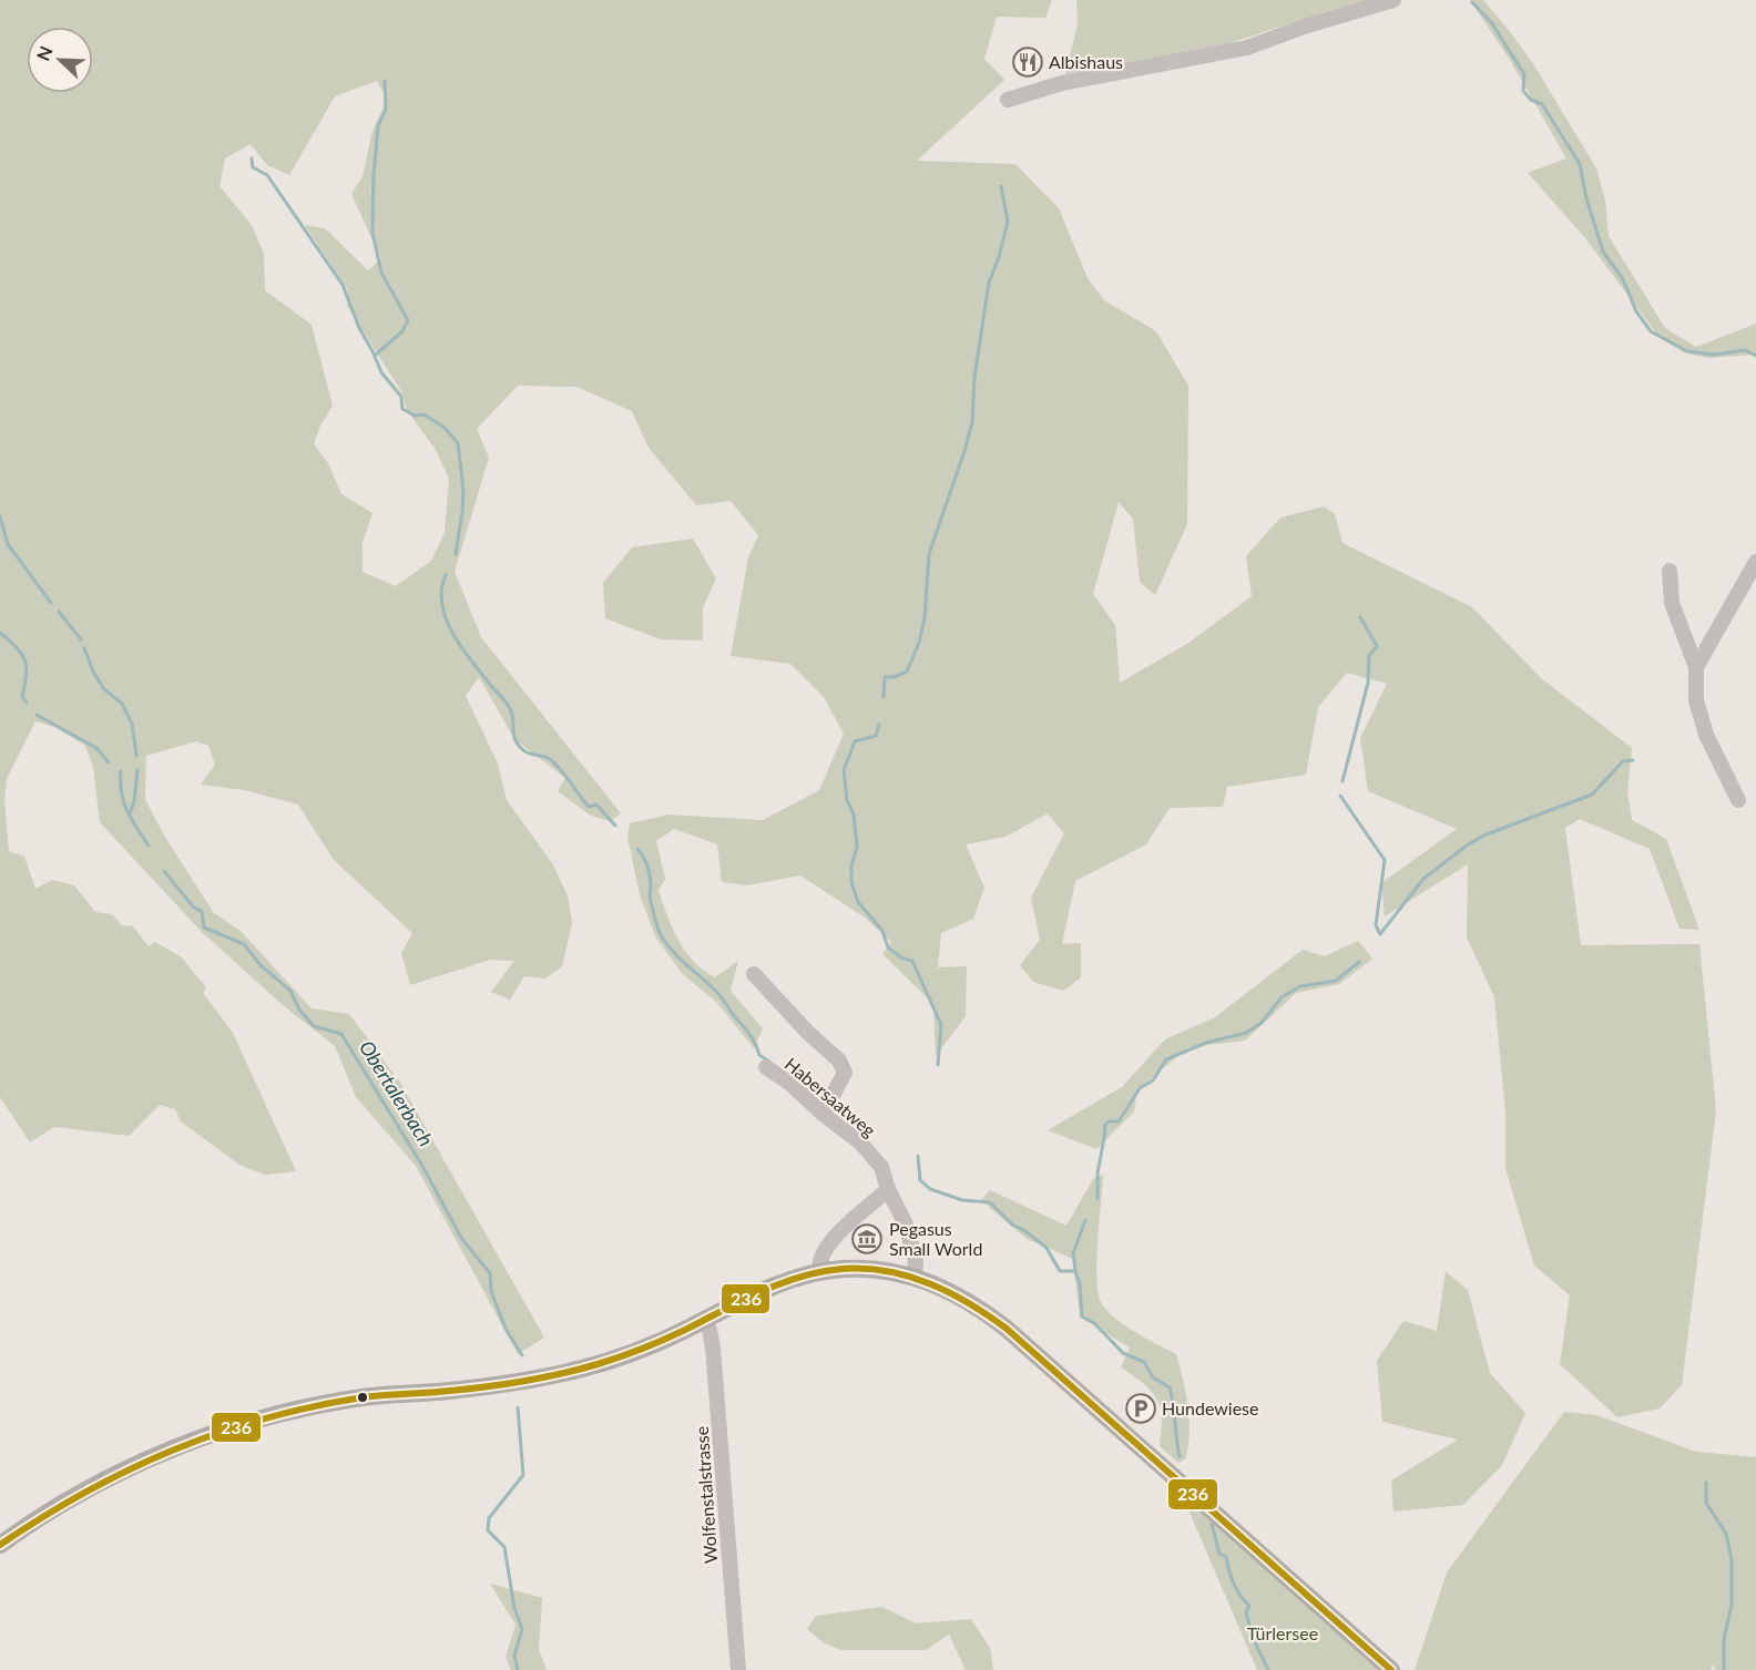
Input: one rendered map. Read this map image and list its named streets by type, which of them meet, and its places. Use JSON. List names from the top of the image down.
{
  "streets": {
    "street": ["Habersaatweg", "Wolfenstalstrasse"]
  },
  "water": ["Obertalerbach"],
  "parks": ["Türlersee"],
  "places": {
    "restaurant": ["Albishaus"],
    "museum": ["Pegasus Small World"],
    "parking": ["Hundewiese"]
  },
  "lines": ["transit line 236"],
  "north": "top left"
}
